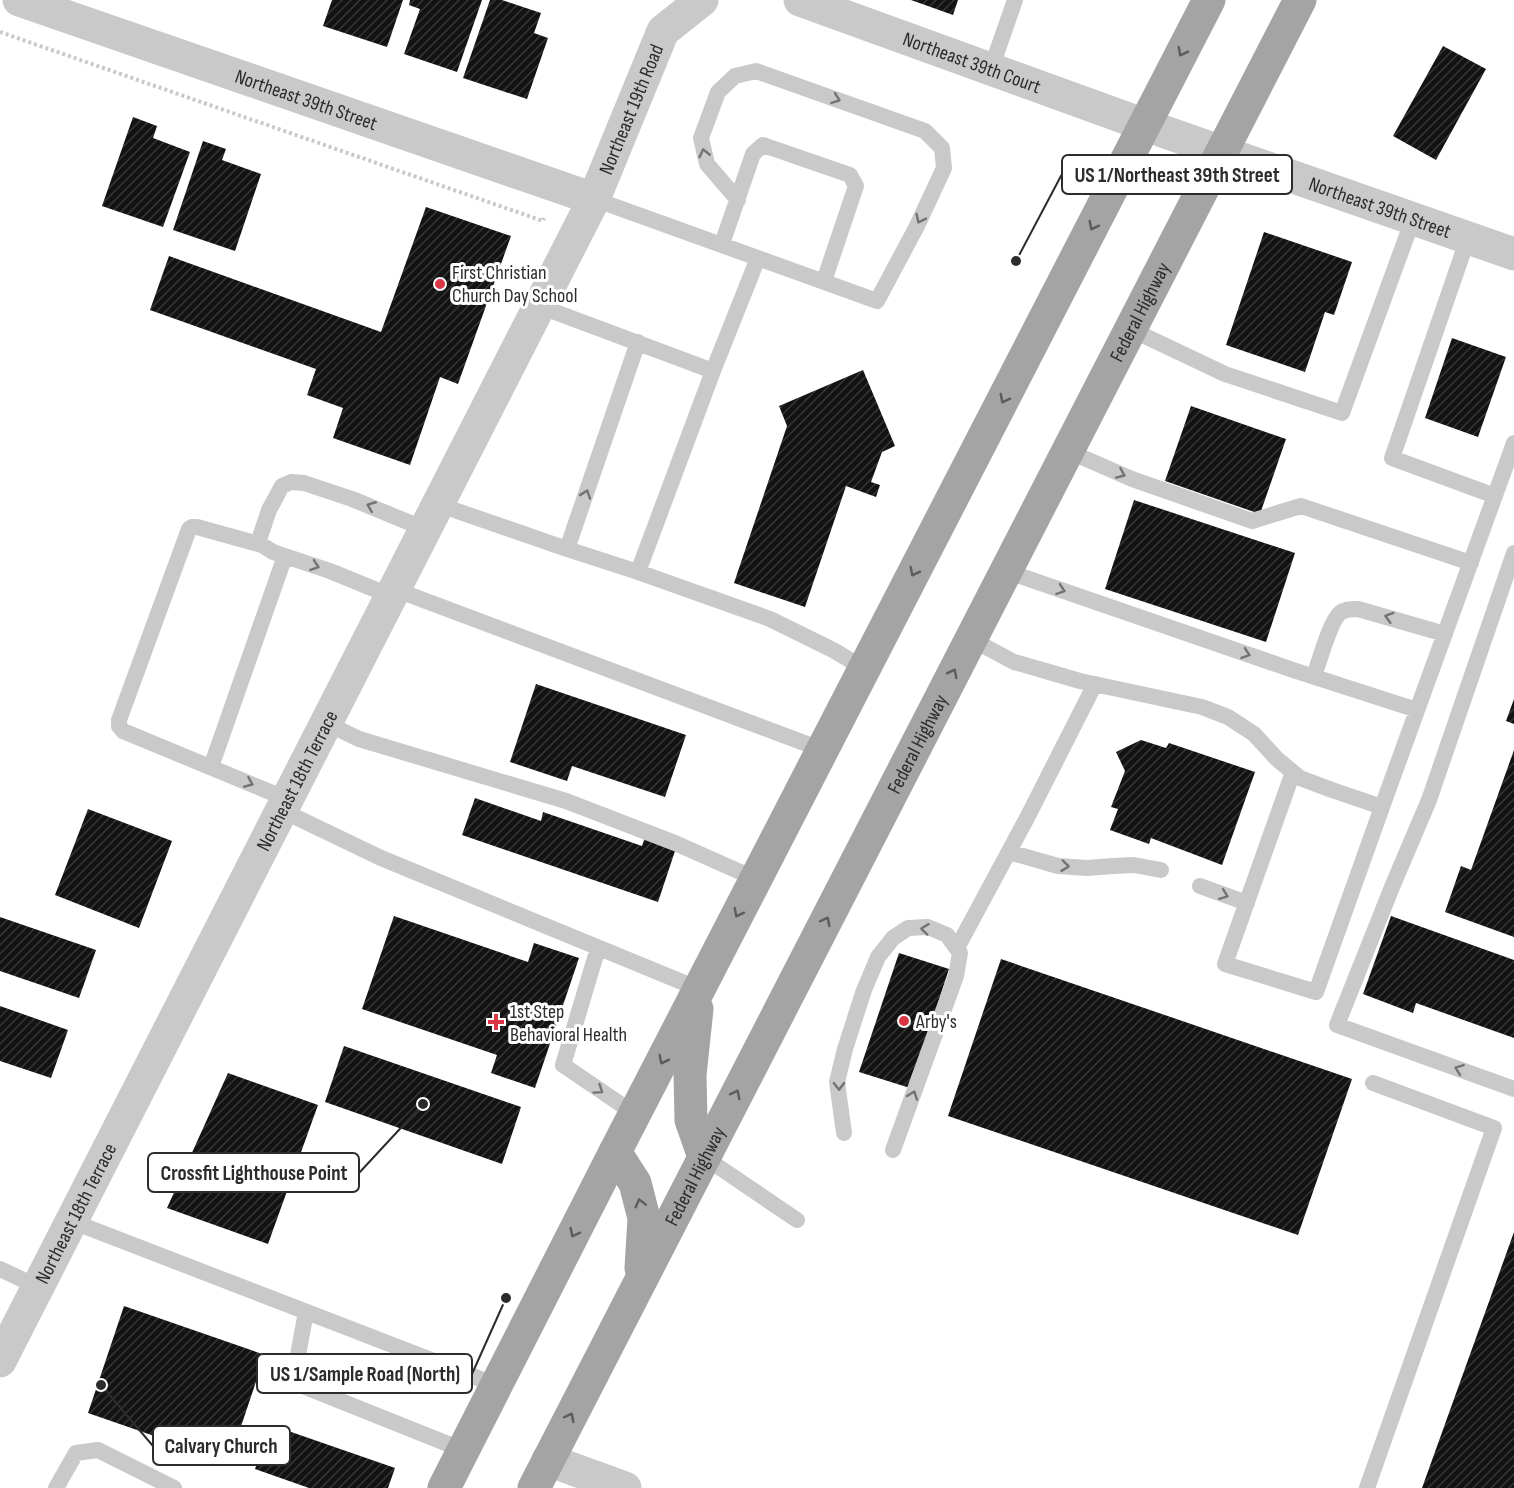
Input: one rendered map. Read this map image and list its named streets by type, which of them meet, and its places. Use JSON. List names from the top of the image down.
{
  "streets": {
    "main road": ["Federal Highway"],
    "street": [
      "Northeast 39th Court",
      "Northeast 39th Street",
      "Northeast 19th Road",
      "Northeast 18th Terrace"
    ]
  },
  "crossings": [
    ["Northeast 39th Court", "Northeast 39th Street"],
    ["Northeast 39th Street", "Northeast 19th Road"],
    ["Northeast 39th Street", "Federal Highway"],
    ["Northeast 39th Street", "Northeast 18th Terrace"],
    ["Northeast 19th Road", "Northeast 18th Terrace"]
  ],
  "places": {
    "other": [
      "US 1/Northeast 39th Street",
      "First Christian Church Day School",
      "Arby's",
      "Crossfit Lighthouse Point",
      "US 1/Sample Road (North)",
      "Calvary Church"
    ],
    "health": ["1st Step Behavioral Health"]
  }
}
